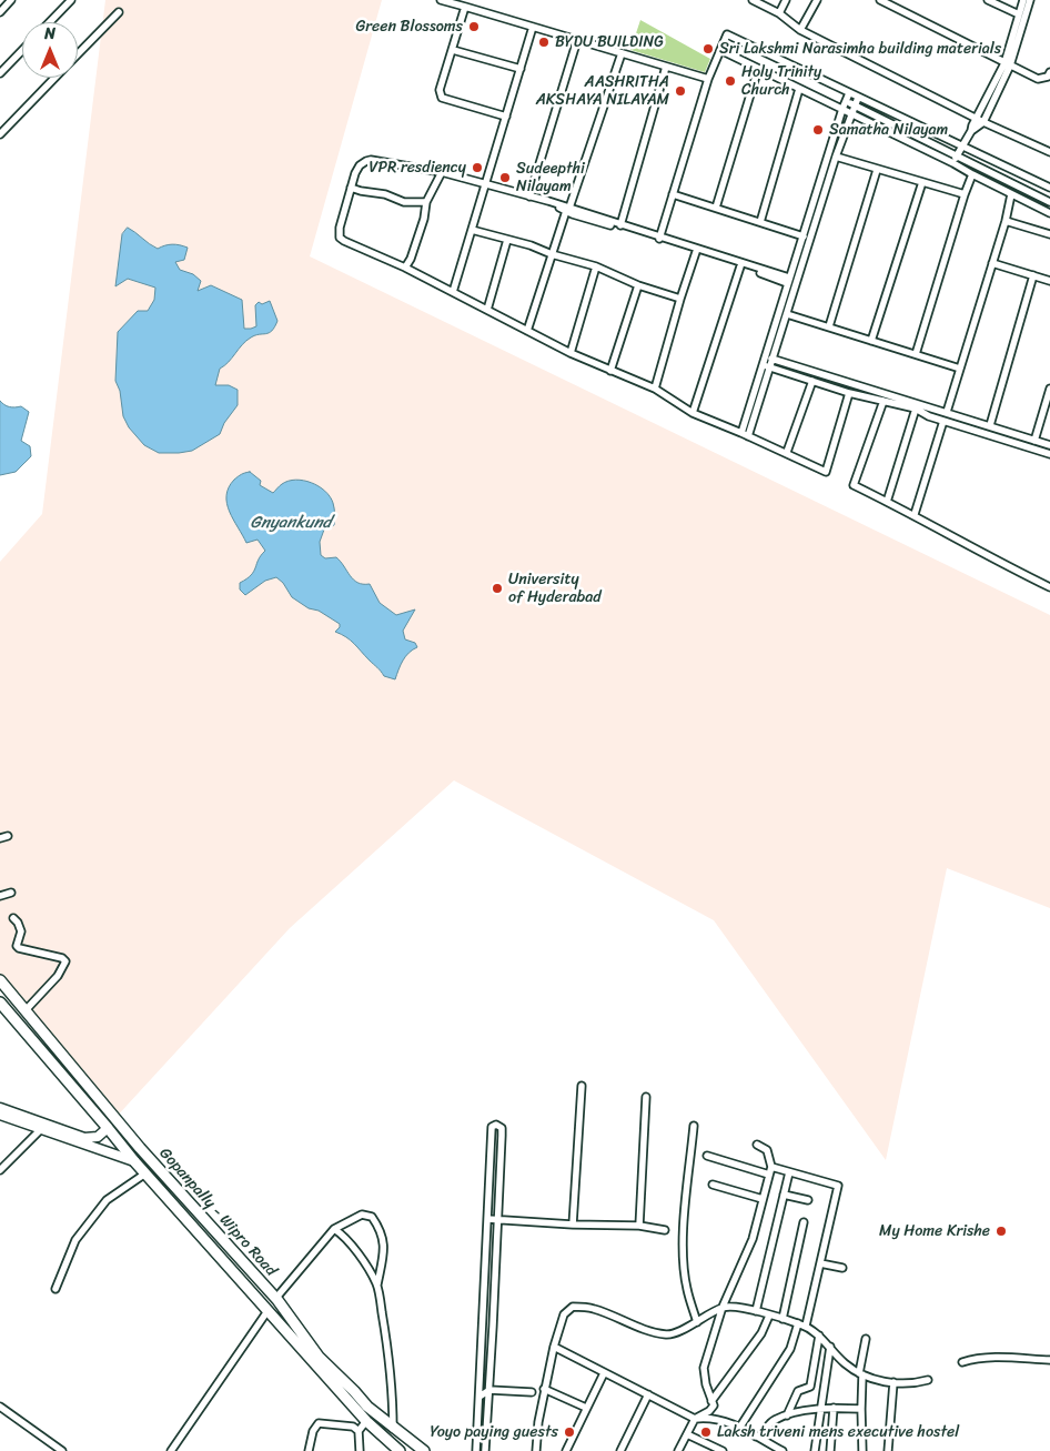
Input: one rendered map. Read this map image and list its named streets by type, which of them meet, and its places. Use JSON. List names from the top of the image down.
{
  "streets": {
    "main road": ["Gopanpally - Wipro Road"]
  },
  "water": ["Gnyankund"],
  "places": [
    "Green Blossoms",
    "BYDU BUILDING",
    "Sri Lakshmi Narasimha building materials",
    "Holy Trinity Church",
    "AASHRITHA AKSHAYA NILAYAM",
    "Samatha Nilayam",
    "VPR resdiency",
    "Sudeepthi Nilayam",
    "University of Hyderabad",
    "My Home Krishe",
    "Yoyo paying guests",
    "Laksh triveni mens executive hostel"
  ],
  "north": "top"
}
